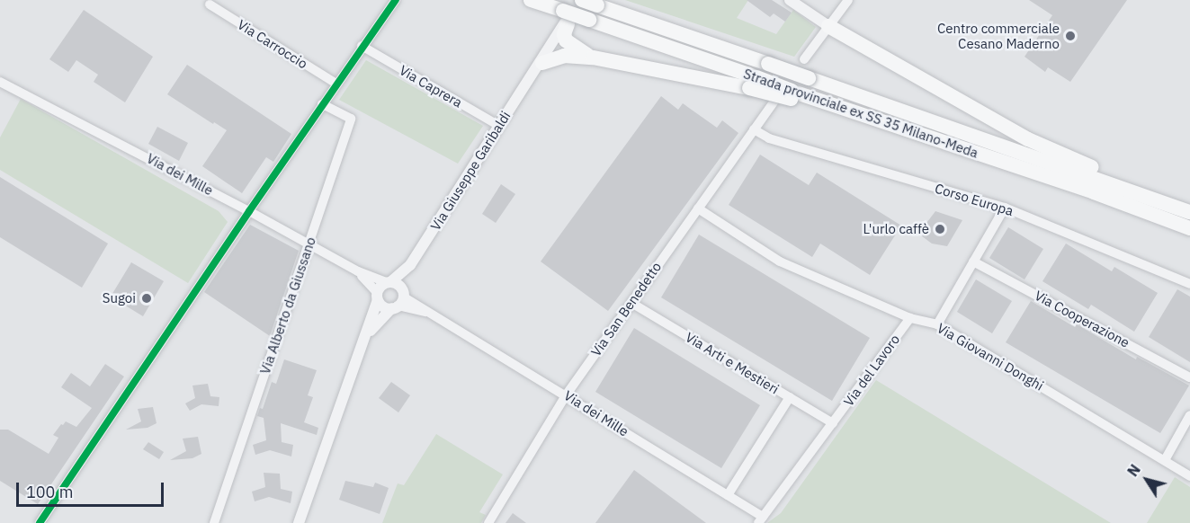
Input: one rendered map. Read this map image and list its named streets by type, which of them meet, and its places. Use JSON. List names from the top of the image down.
{
  "streets": {
    "highway": ["Strada provinciale ex SS 35 Milano-Meda"],
    "street": [
      "Via Carroccio",
      "Via Caprera",
      "Via Giuseppe Garibaldi",
      "Via dei Mille",
      "Corso Europa",
      "Via Alberto da Giussano",
      "Via San Benedetto",
      "Via Cooperazione",
      "Via Giovanni Donghi",
      "Via Arti e Mestieri",
      "Via del Lavoro"
    ]
  },
  "crossings": [
    ["Via Caprera", "Via Giuseppe Garibaldi"],
    ["Strada provinciale ex SS 35 Milano-Meda", "Via Giuseppe Garibaldi"],
    ["Via Giuseppe Garibaldi", "Via dei Mille"],
    ["Via dei Mille", "Via Alberto da Giussano"],
    ["Via dei Mille", "Via San Benedetto"],
    ["Via dei Mille", "Via del Lavoro"],
    ["Corso Europa", "Via San Benedetto"],
    ["Via San Benedetto", "Via Giovanni Donghi"],
    ["Via San Benedetto", "Via Arti e Mestieri"],
    ["Via Giovanni Donghi", "Via del Lavoro"],
    ["Via Arti e Mestieri", "Via del Lavoro"]
  ],
  "places": ["Centro commerciale Cesano Maderno", "L'urlo caffè", "Sugoi"],
  "scale_bar": "100 m",
  "north": "top left"
}
